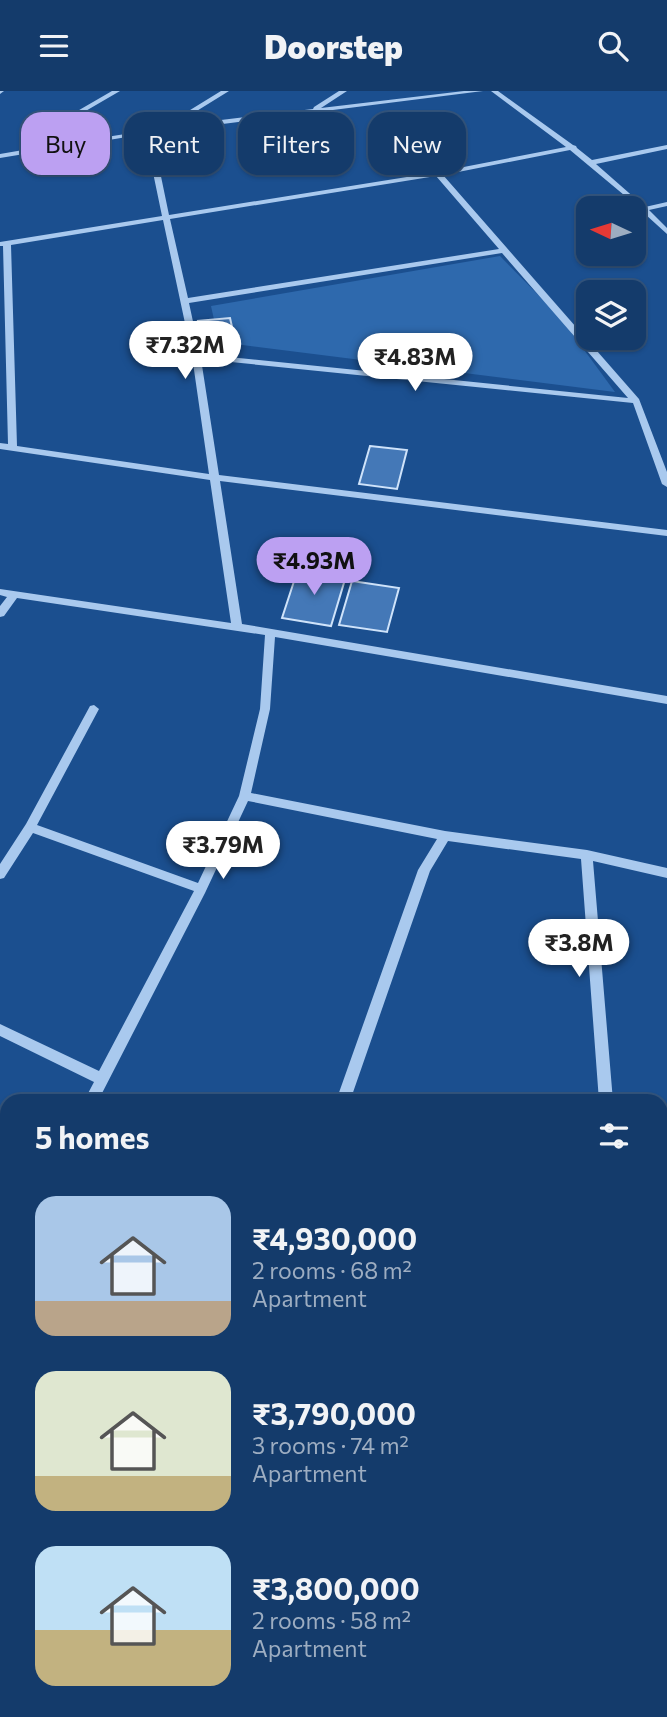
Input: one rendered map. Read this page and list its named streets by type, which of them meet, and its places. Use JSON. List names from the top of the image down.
{
  "north": "left",
  "page": {
    "header": "Doorstep",
    "chip": [
      "Buy",
      "Rent",
      "Filters",
      "New"
    ],
    "price": [
      "₹7.32M",
      "₹4.83M",
      "₹4.93M",
      "₹3.79M",
      "₹3.8M"
    ],
    "heading": "5 homes",
    "list": [
      {
        "name": "₹4,930,000",
        "note": "2 rooms · 68 m² · Apartment"
      },
      {
        "name": "₹3,790,000",
        "note": "3 rooms · 74 m² · Apartment"
      },
      {
        "name": "₹3,800,000",
        "note": "2 rooms · 58 m² · Apartment"
      }
    ]
  }
}
